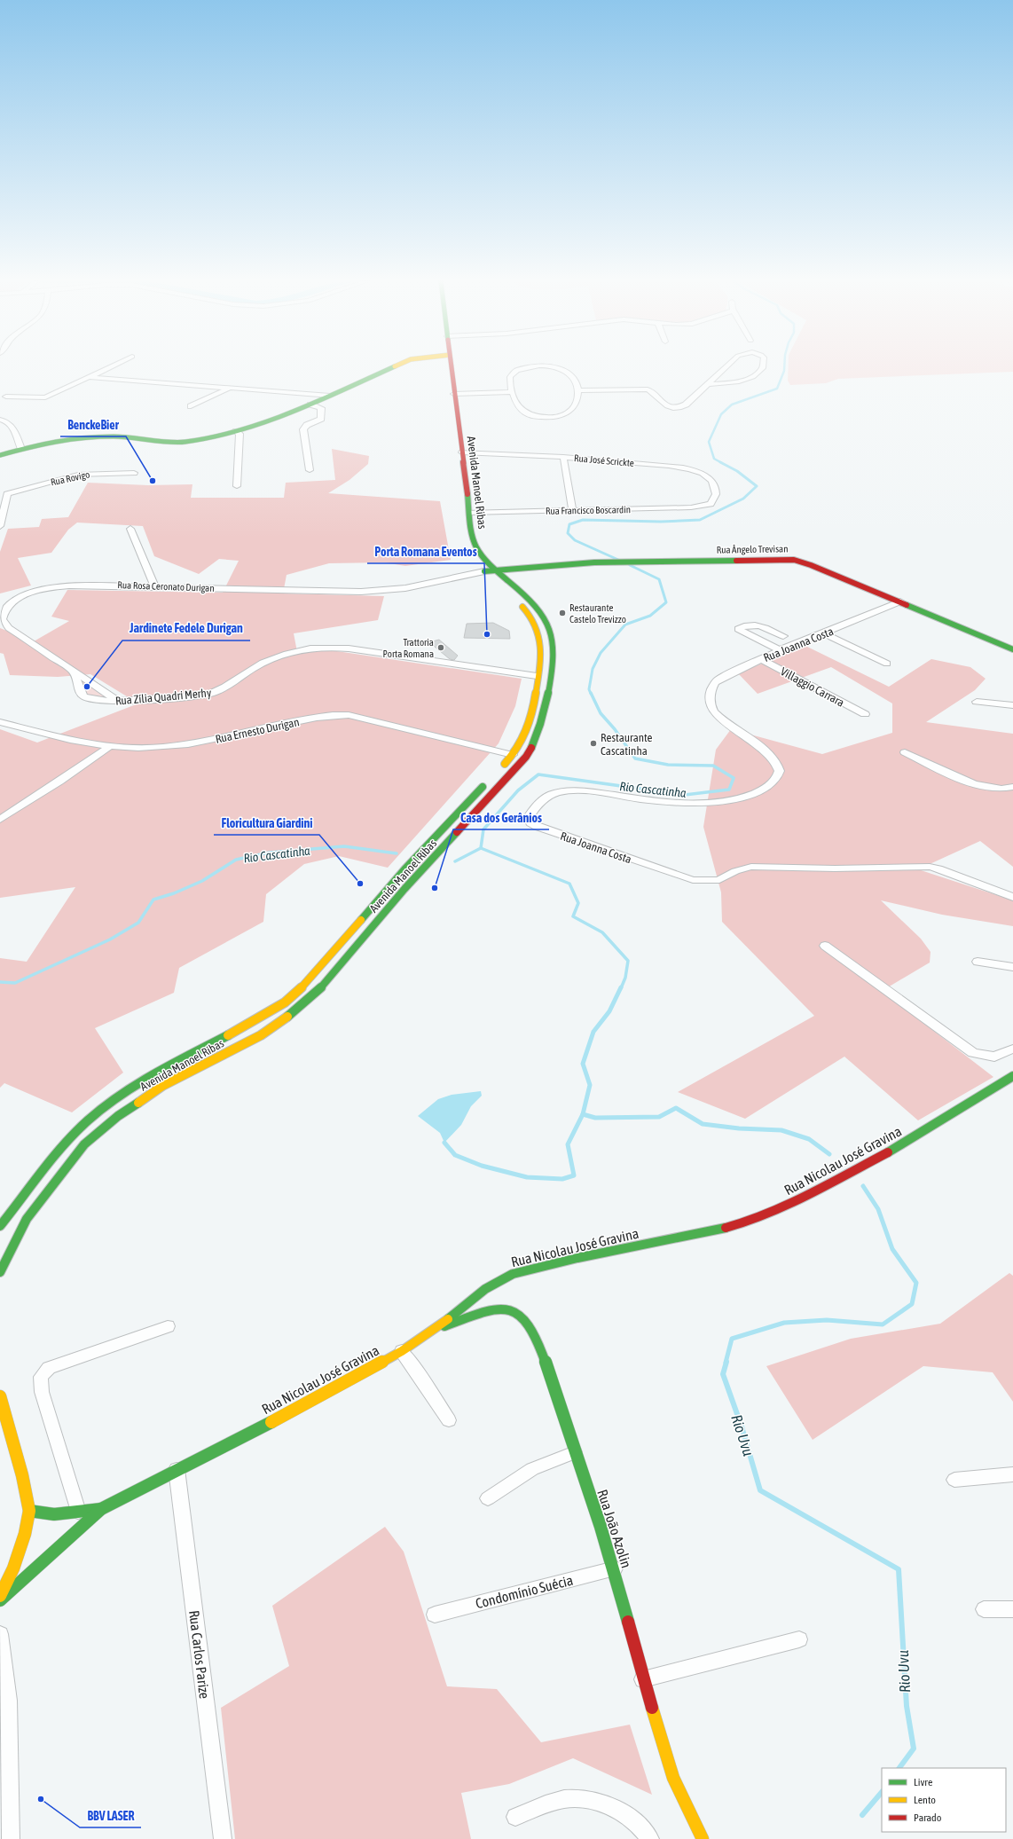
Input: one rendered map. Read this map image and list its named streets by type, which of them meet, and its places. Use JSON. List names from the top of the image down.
{
  "streets": {
    "main road": [
      "Avenida Manoel Ribas",
      "Rua Ângelo Trevisan",
      "Rua Nicolau José Gravina",
      "Rua João Azolin"
    ],
    "street": [
      "Rua José Scrickte",
      "Rua Rovigo",
      "Rua Francisco Boscardin",
      "Rua Rosa Ceronato Durigan",
      "Rua Joanna Costa",
      "Villaggio Carrara",
      "Rua Zília Quadri Merhy",
      "Rua Ernesto Durigan",
      "Condomínio Suécia",
      "Rua Carlos Parize"
    ]
  },
  "crossings": [
    ["Rua José Scrickte", "Avenida Manoel Ribas"],
    ["Rua José Scrickte", "Rua Francisco Boscardin"],
    ["Avenida Manoel Ribas", "Rua Francisco Boscardin"],
    ["Avenida Manoel Ribas", "Rua Ângelo Trevisan"],
    ["Rua Ângelo Trevisan", "Rua Rosa Ceronato Durigan"],
    ["Rua Ângelo Trevisan", "Rua Joanna Costa"],
    ["Rua Rosa Ceronato Durigan", "Rua Zília Quadri Merhy"],
    ["Rua Joanna Costa", "Villaggio Carrara"],
    ["Rua Nicolau José Gravina", "Rua João Azolin"],
    ["Rua Nicolau José Gravina", "Rua Carlos Parize"],
    ["Rua João Azolin", "Condomínio Suécia"]
  ],
  "water": ["Rio Cascatinha", "Rio Uvu"],
  "places": [
    "BenckeBier",
    "Restaurante Castelo Trevizzo",
    "Porta Romana Eventos",
    "Trattoria Porta Romana",
    "Jardinete Fedele Durigan",
    "Restaurante Cascatinha",
    "Floricultura Giardini",
    "Casa dos Gerânios",
    "BBV LASER"
  ],
  "legend": ["Livre", "Lento", "Parado"]
}
